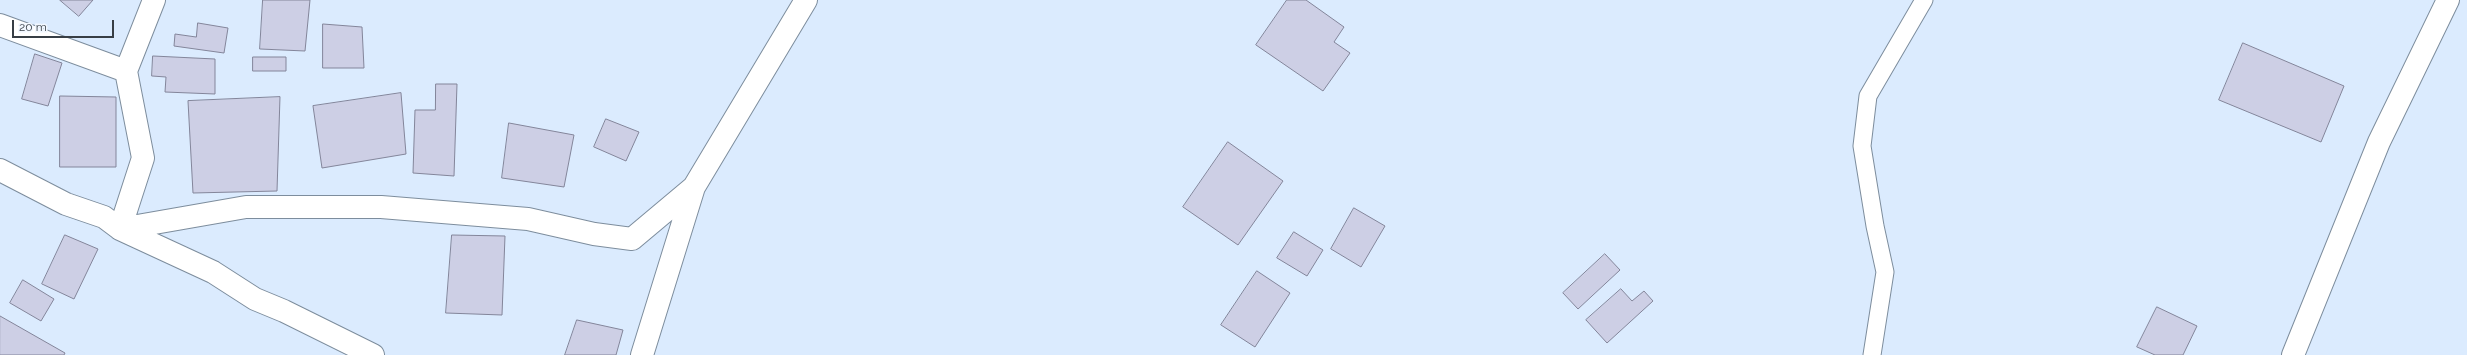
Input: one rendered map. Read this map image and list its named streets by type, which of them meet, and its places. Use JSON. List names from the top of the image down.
{
  "scale_bar": "20 m"
}
